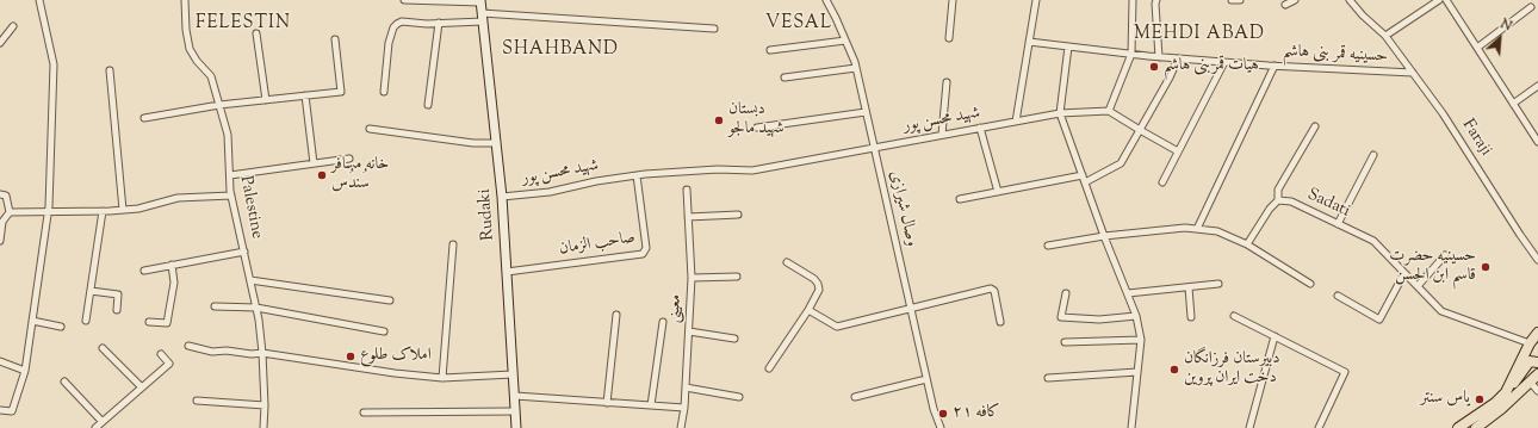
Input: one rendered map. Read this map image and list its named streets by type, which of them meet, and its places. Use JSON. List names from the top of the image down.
{
  "streets": {
    "main road": ["Rudaki"],
    "street": [
      "حسینیه قمر بنی هاشم",
      "شهید محسن پور",
      "Faraji",
      "Sadati",
      "Palestine",
      "وصال شیرازی",
      "صاحب الزمان",
      "معینی"
    ]
  },
  "crossings": [
    ["حسینیه قمر بنی هاشم", "Faraji"],
    ["شهید محسن پور", "وصال شیرازی"],
    ["شهید محسن پور", "Rudaki"],
    ["شهید محسن پور", "صاحب الزمان"],
    ["Rudaki", "صاحب الزمان"]
  ],
  "districts": [
    "FELESTIN",
    "VESAL",
    "MEHDI ABAD",
    "SHAHBAND"
  ],
  "places": [
    "هیات قمربنی هاشم",
    "دبستان شهید مالجو",
    "خانه مسافر سُندُس",
    "حسینیه حضرت قاسم ابن الحسن",
    "املاک طلوع",
    "دبیرستان فرزانگان دخت ایران پروین",
    "یاس سنتر",
    "کافه ۲۱"
  ],
  "north": "top right"
}
